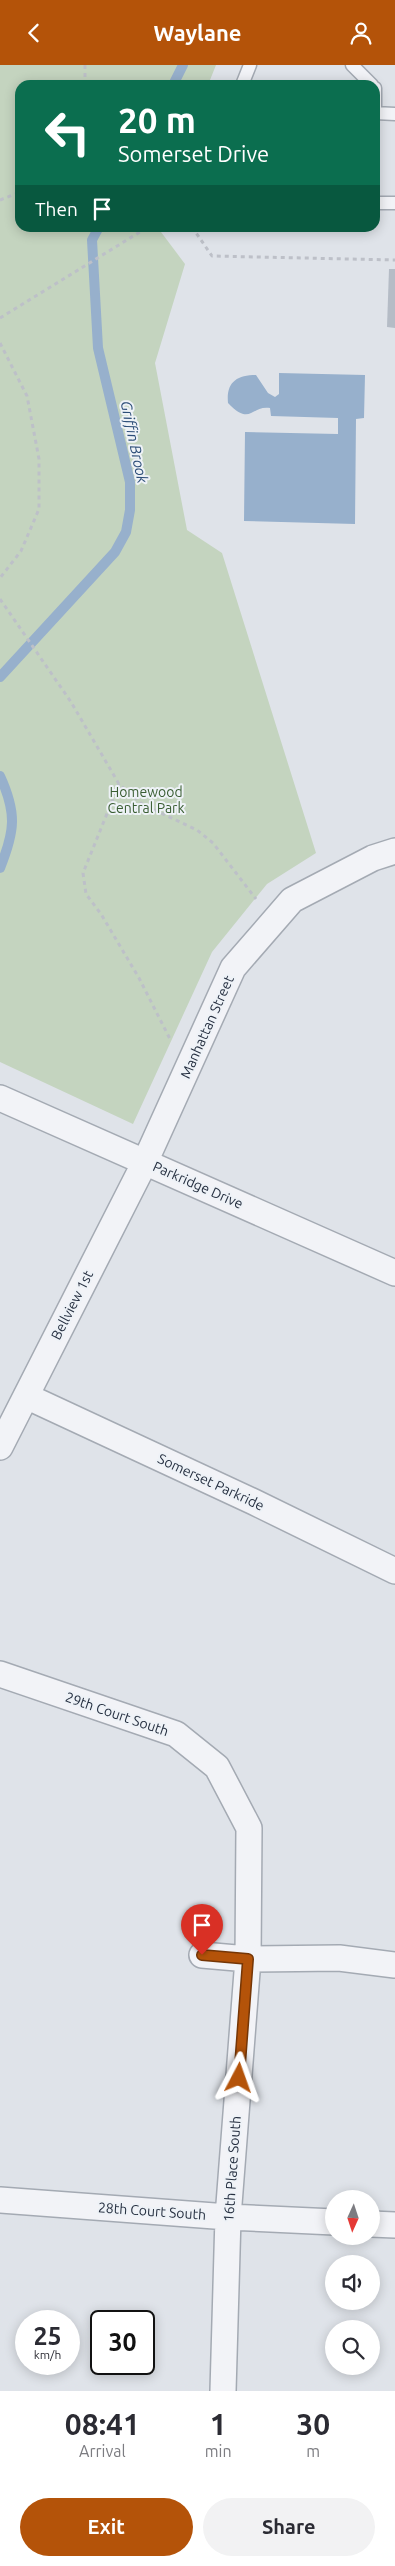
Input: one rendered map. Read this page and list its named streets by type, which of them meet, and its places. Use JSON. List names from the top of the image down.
{
  "streets": {
    "street": [
      "Manhattan Street",
      "Parkridge Drive",
      "Bellview 1st",
      "Somerset Parkride",
      "29th Court South",
      "16th Place South",
      "28th Court South"
    ]
  },
  "crossings": [
    ["Manhattan Street", "Parkridge Drive"],
    ["Manhattan Street", "Bellview 1st"],
    ["Parkridge Drive", "Bellview 1st"],
    ["Bellview 1st", "Somerset Parkride"],
    ["29th Court South", "16th Place South"],
    ["16th Place South", "28th Court South"]
  ],
  "water": ["Griffin Brook"],
  "parks": ["Homewood Central Park"],
  "north": "bottom",
  "page": {
    "header": "Waylane",
    "turn": ["20 m", "Somerset Drive"],
    "then": "Then",
    "speed": "25 km/h",
    "limit": "30",
    "eta": [
      "08:41",
      "Arrival",
      "1",
      "min",
      "30",
      "m"
    ],
    "buttons": ["Exit", "Share"]
  }
}
